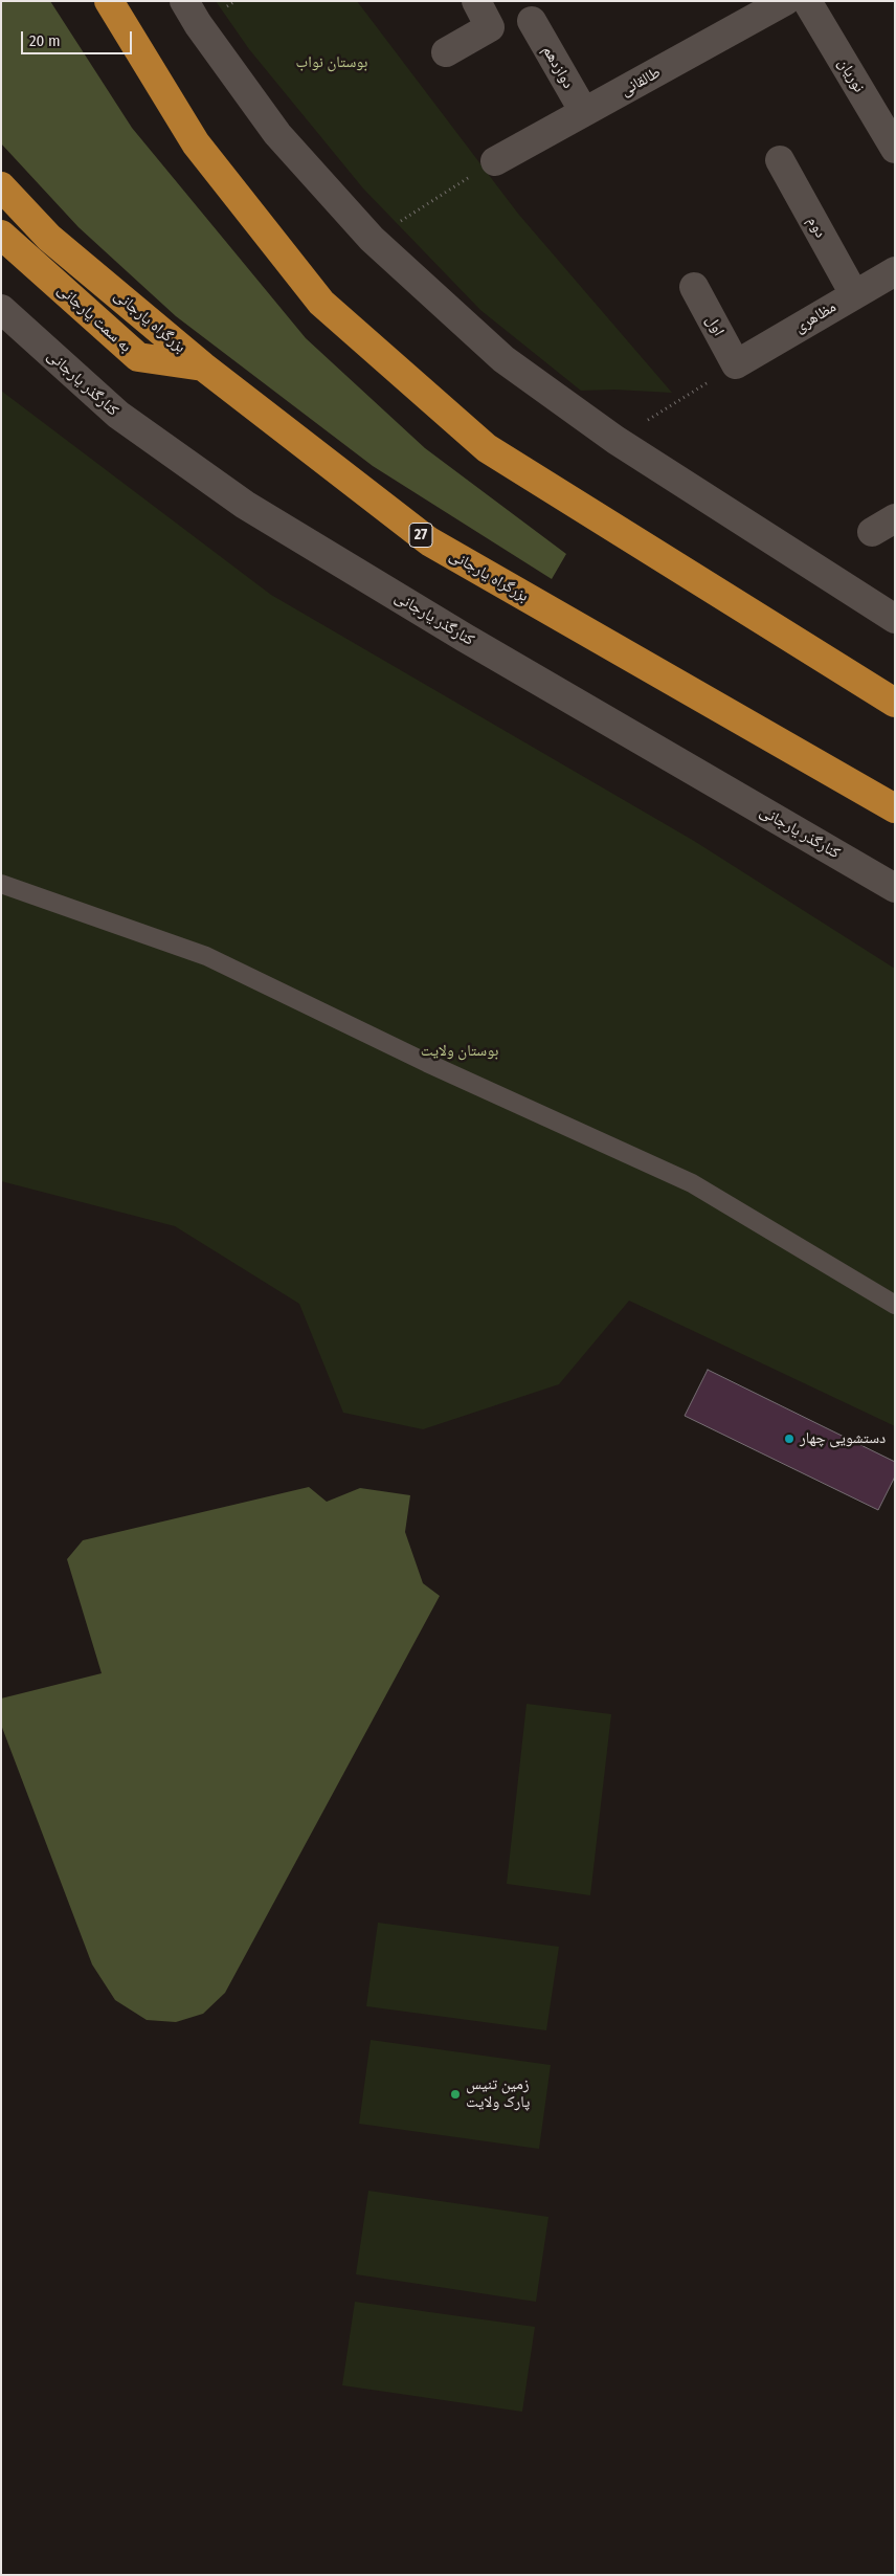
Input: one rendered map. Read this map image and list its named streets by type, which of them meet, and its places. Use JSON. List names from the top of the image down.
{
  "streets": {
    "highway": ["به سمت یارجانی", "بزرگراه یارجانی", "27"],
    "street": [
      "دوازدهم",
      "نوریان",
      "طالقانی",
      "دوم",
      "مظاهری",
      "اول",
      "کنارگذر یارجانی"
    ]
  },
  "crossings": [
    ["دوازدهم", "طالقانی"],
    ["دوم", "مظاهری"],
    ["مظاهری", "اول"],
    ["به سمت یارجانی", "بزرگراه یارجانی"]
  ],
  "parks": ["بوستان نواب", "بوستان ولایت"],
  "places": ["دستشویی چهار", "زمین تنیس پارک ولایت"],
  "scale_bar": "20 m"
}
